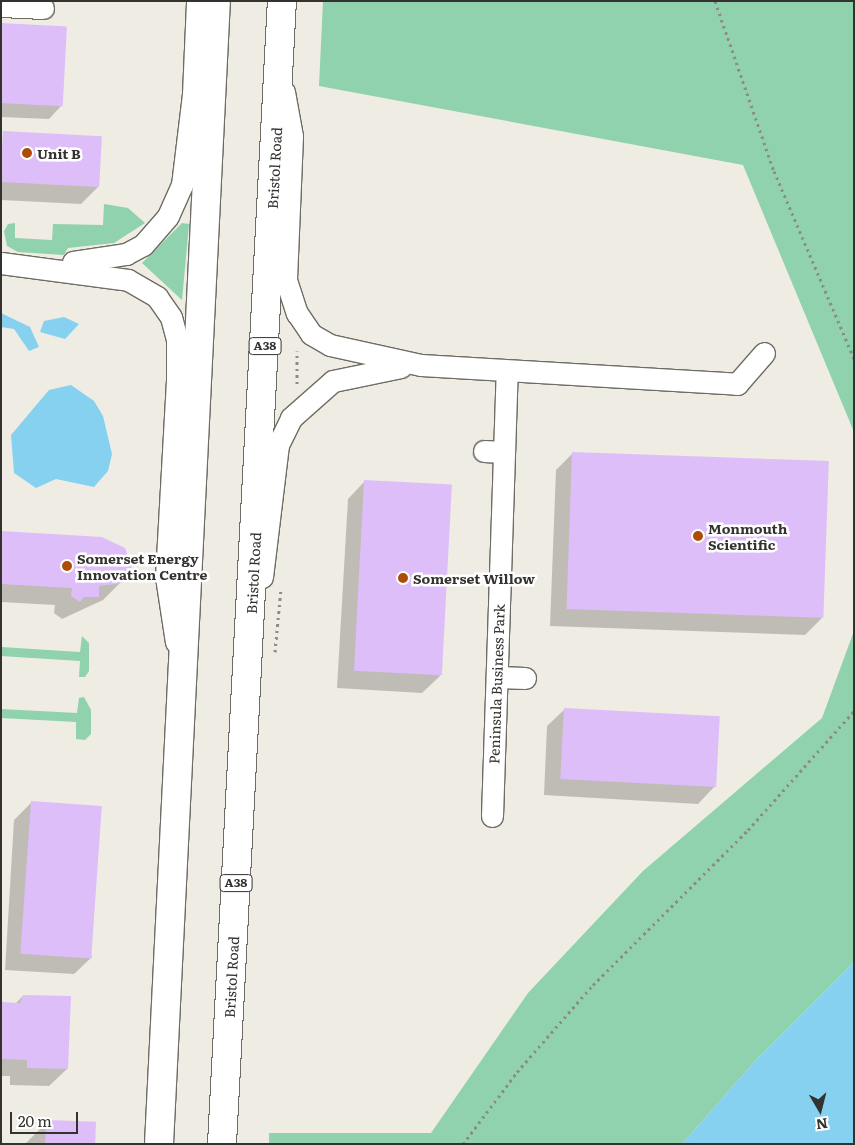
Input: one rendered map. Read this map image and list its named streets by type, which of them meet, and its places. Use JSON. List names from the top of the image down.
{
  "streets": {
    "main road": ["Bristol Road", "A38"],
    "street": ["Peninsula Business Park"]
  },
  "places": [
    "Unit B",
    "Monmouth Scientific",
    "Somerset Energy Innovation Centre",
    "Somerset Willow"
  ],
  "scale_bar": "20 m",
  "north": "bottom"
}
